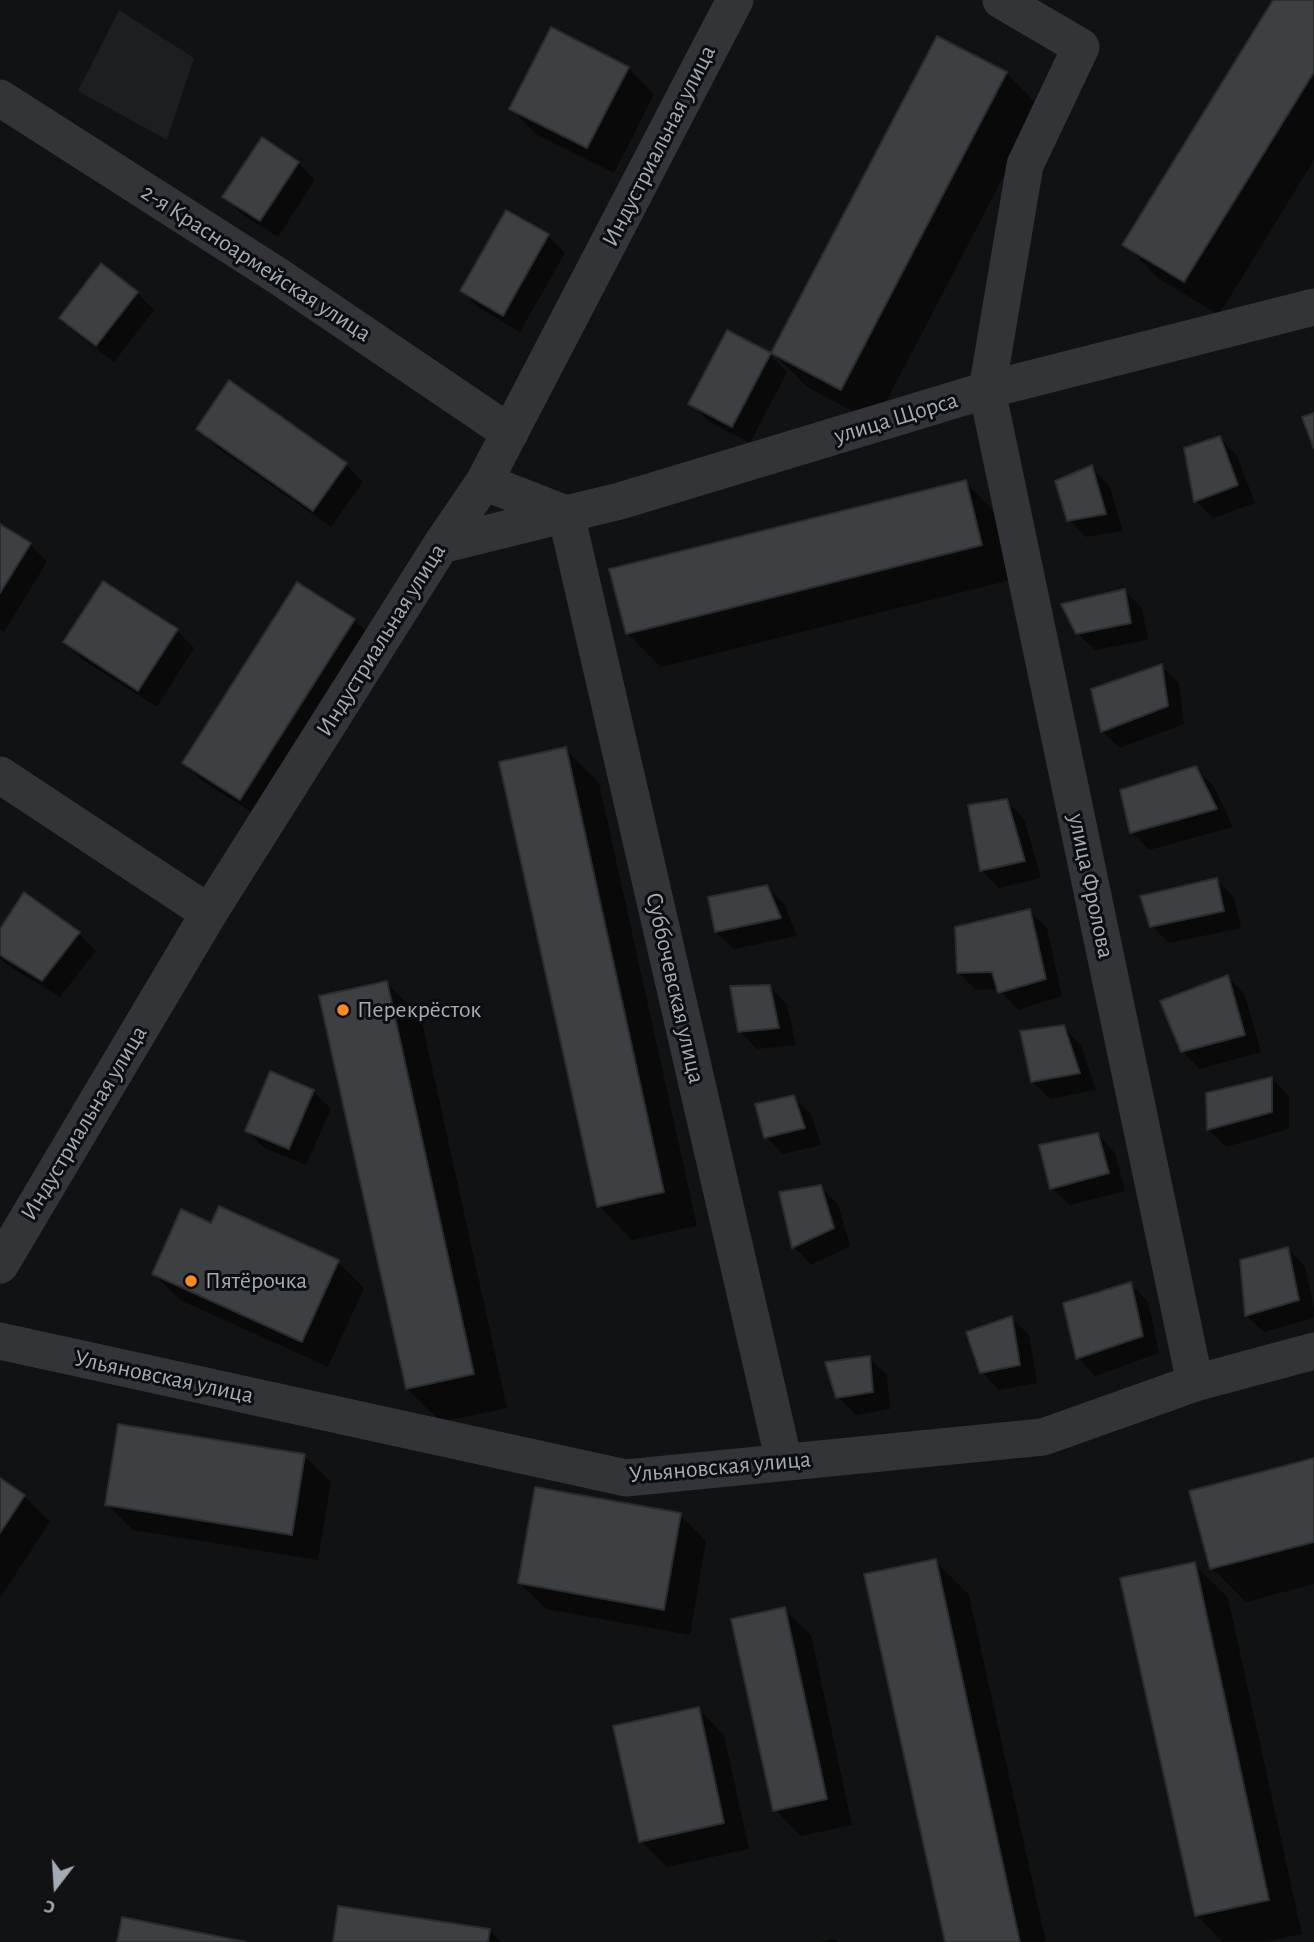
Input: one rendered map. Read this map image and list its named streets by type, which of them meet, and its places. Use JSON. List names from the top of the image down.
{
  "streets": {
    "street": [
      "Индустриальная улица",
      "2-я Красноармейская улица",
      "улица Щорса",
      "улица Фролова",
      "Суббочевская улица",
      "Ульяновская улица"
    ]
  },
  "crossings": [
    ["Индустриальная улица", "2-я Красноармейская улица"],
    ["Индустриальная улица", "улица Щорса"],
    ["улица Щорса", "улица Фролова"],
    ["улица Щорса", "Суббочевская улица"],
    ["улица Фролова", "Ульяновская улица"],
    ["Суббочевская улица", "Ульяновская улица"]
  ],
  "places": ["Перекрёсток", "Пятёрочка"],
  "north": "bottom"
}
